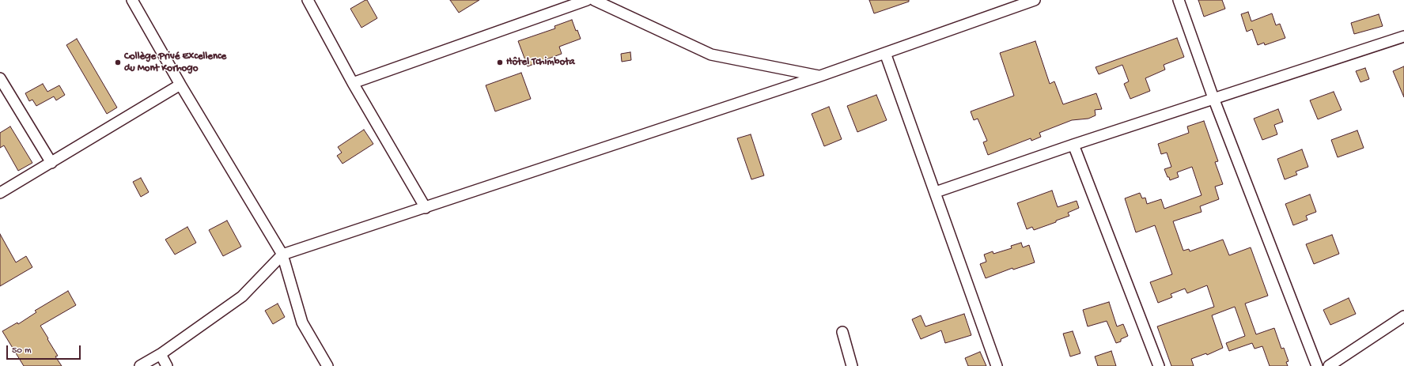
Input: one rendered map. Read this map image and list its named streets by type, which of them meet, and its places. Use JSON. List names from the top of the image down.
{
  "places": ["Collège Privé Excellence du Mont Korhogo", "Hôtel Tchimbota"],
  "scale_bar": "50 m"
}
